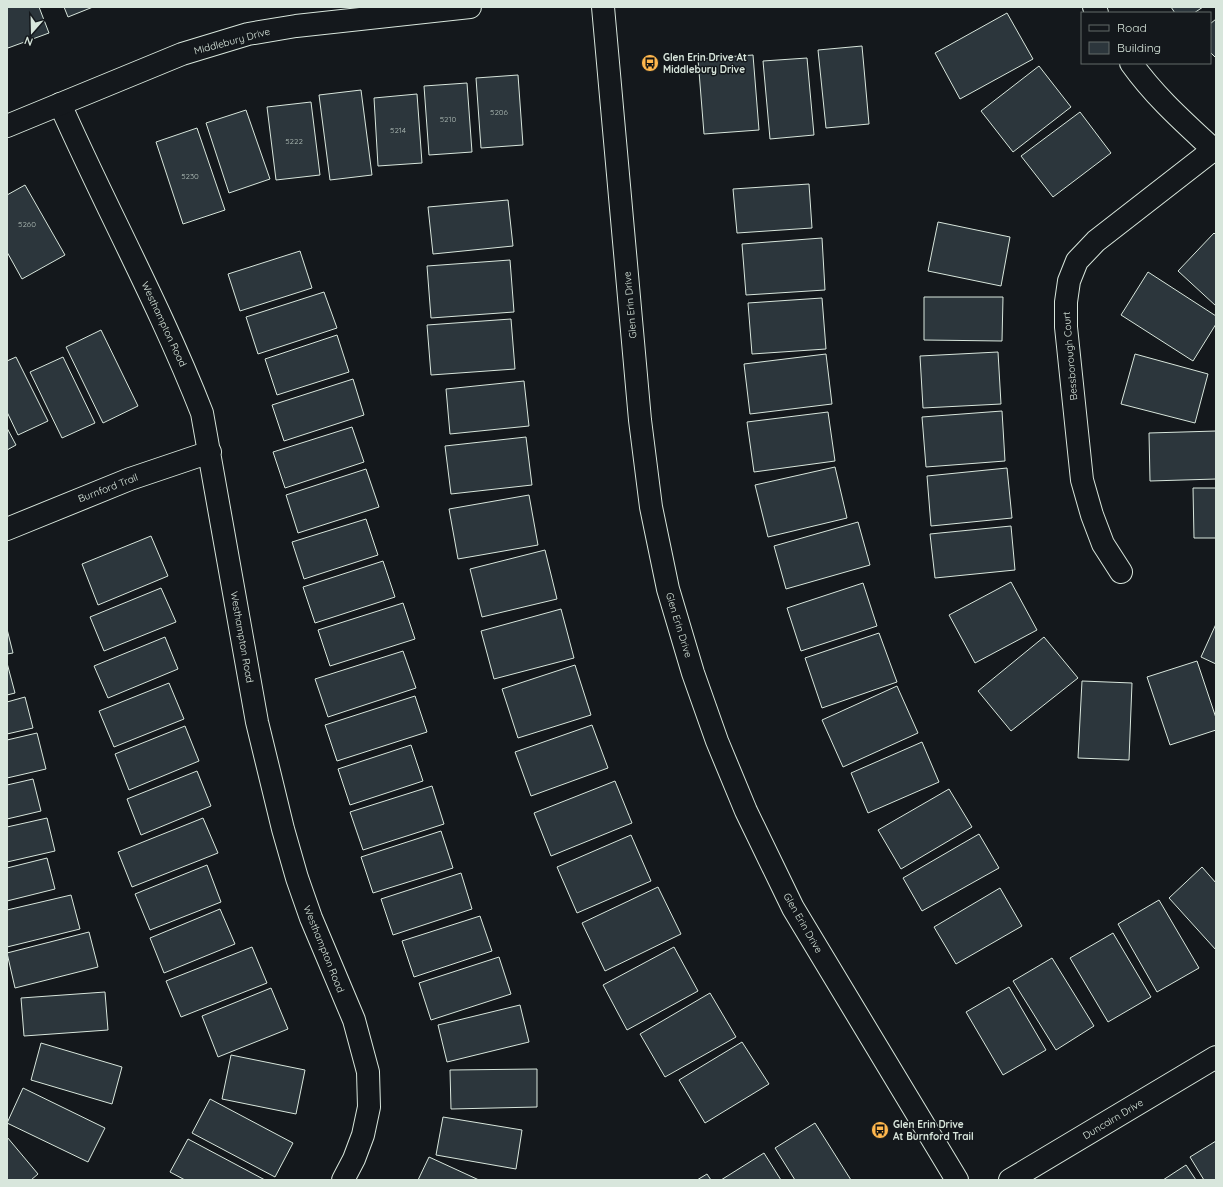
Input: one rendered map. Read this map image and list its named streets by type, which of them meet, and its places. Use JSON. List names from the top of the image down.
{
  "streets": {
    "street": [
      "Middlebury Drive",
      "Glen Erin Drive",
      "Westhampton Road",
      "Bessborough Court",
      "Burnford Trail",
      "Duncairn Drive"
    ]
  },
  "crossings": [
    ["Middlebury Drive", "Westhampton Road"],
    ["Westhampton Road", "Burnford Trail"]
  ],
  "places": {
    "bus stop": ["Glen Erin Drive At Middlebury Drive", "Glen Erin Drive At Burnford Trail"]
  },
  "house_numbers": [
    "5206",
    "5210",
    "5214",
    "5222",
    "5230",
    "5260"
  ],
  "legend": ["Road", "Building"],
  "north": "bottom"
}
